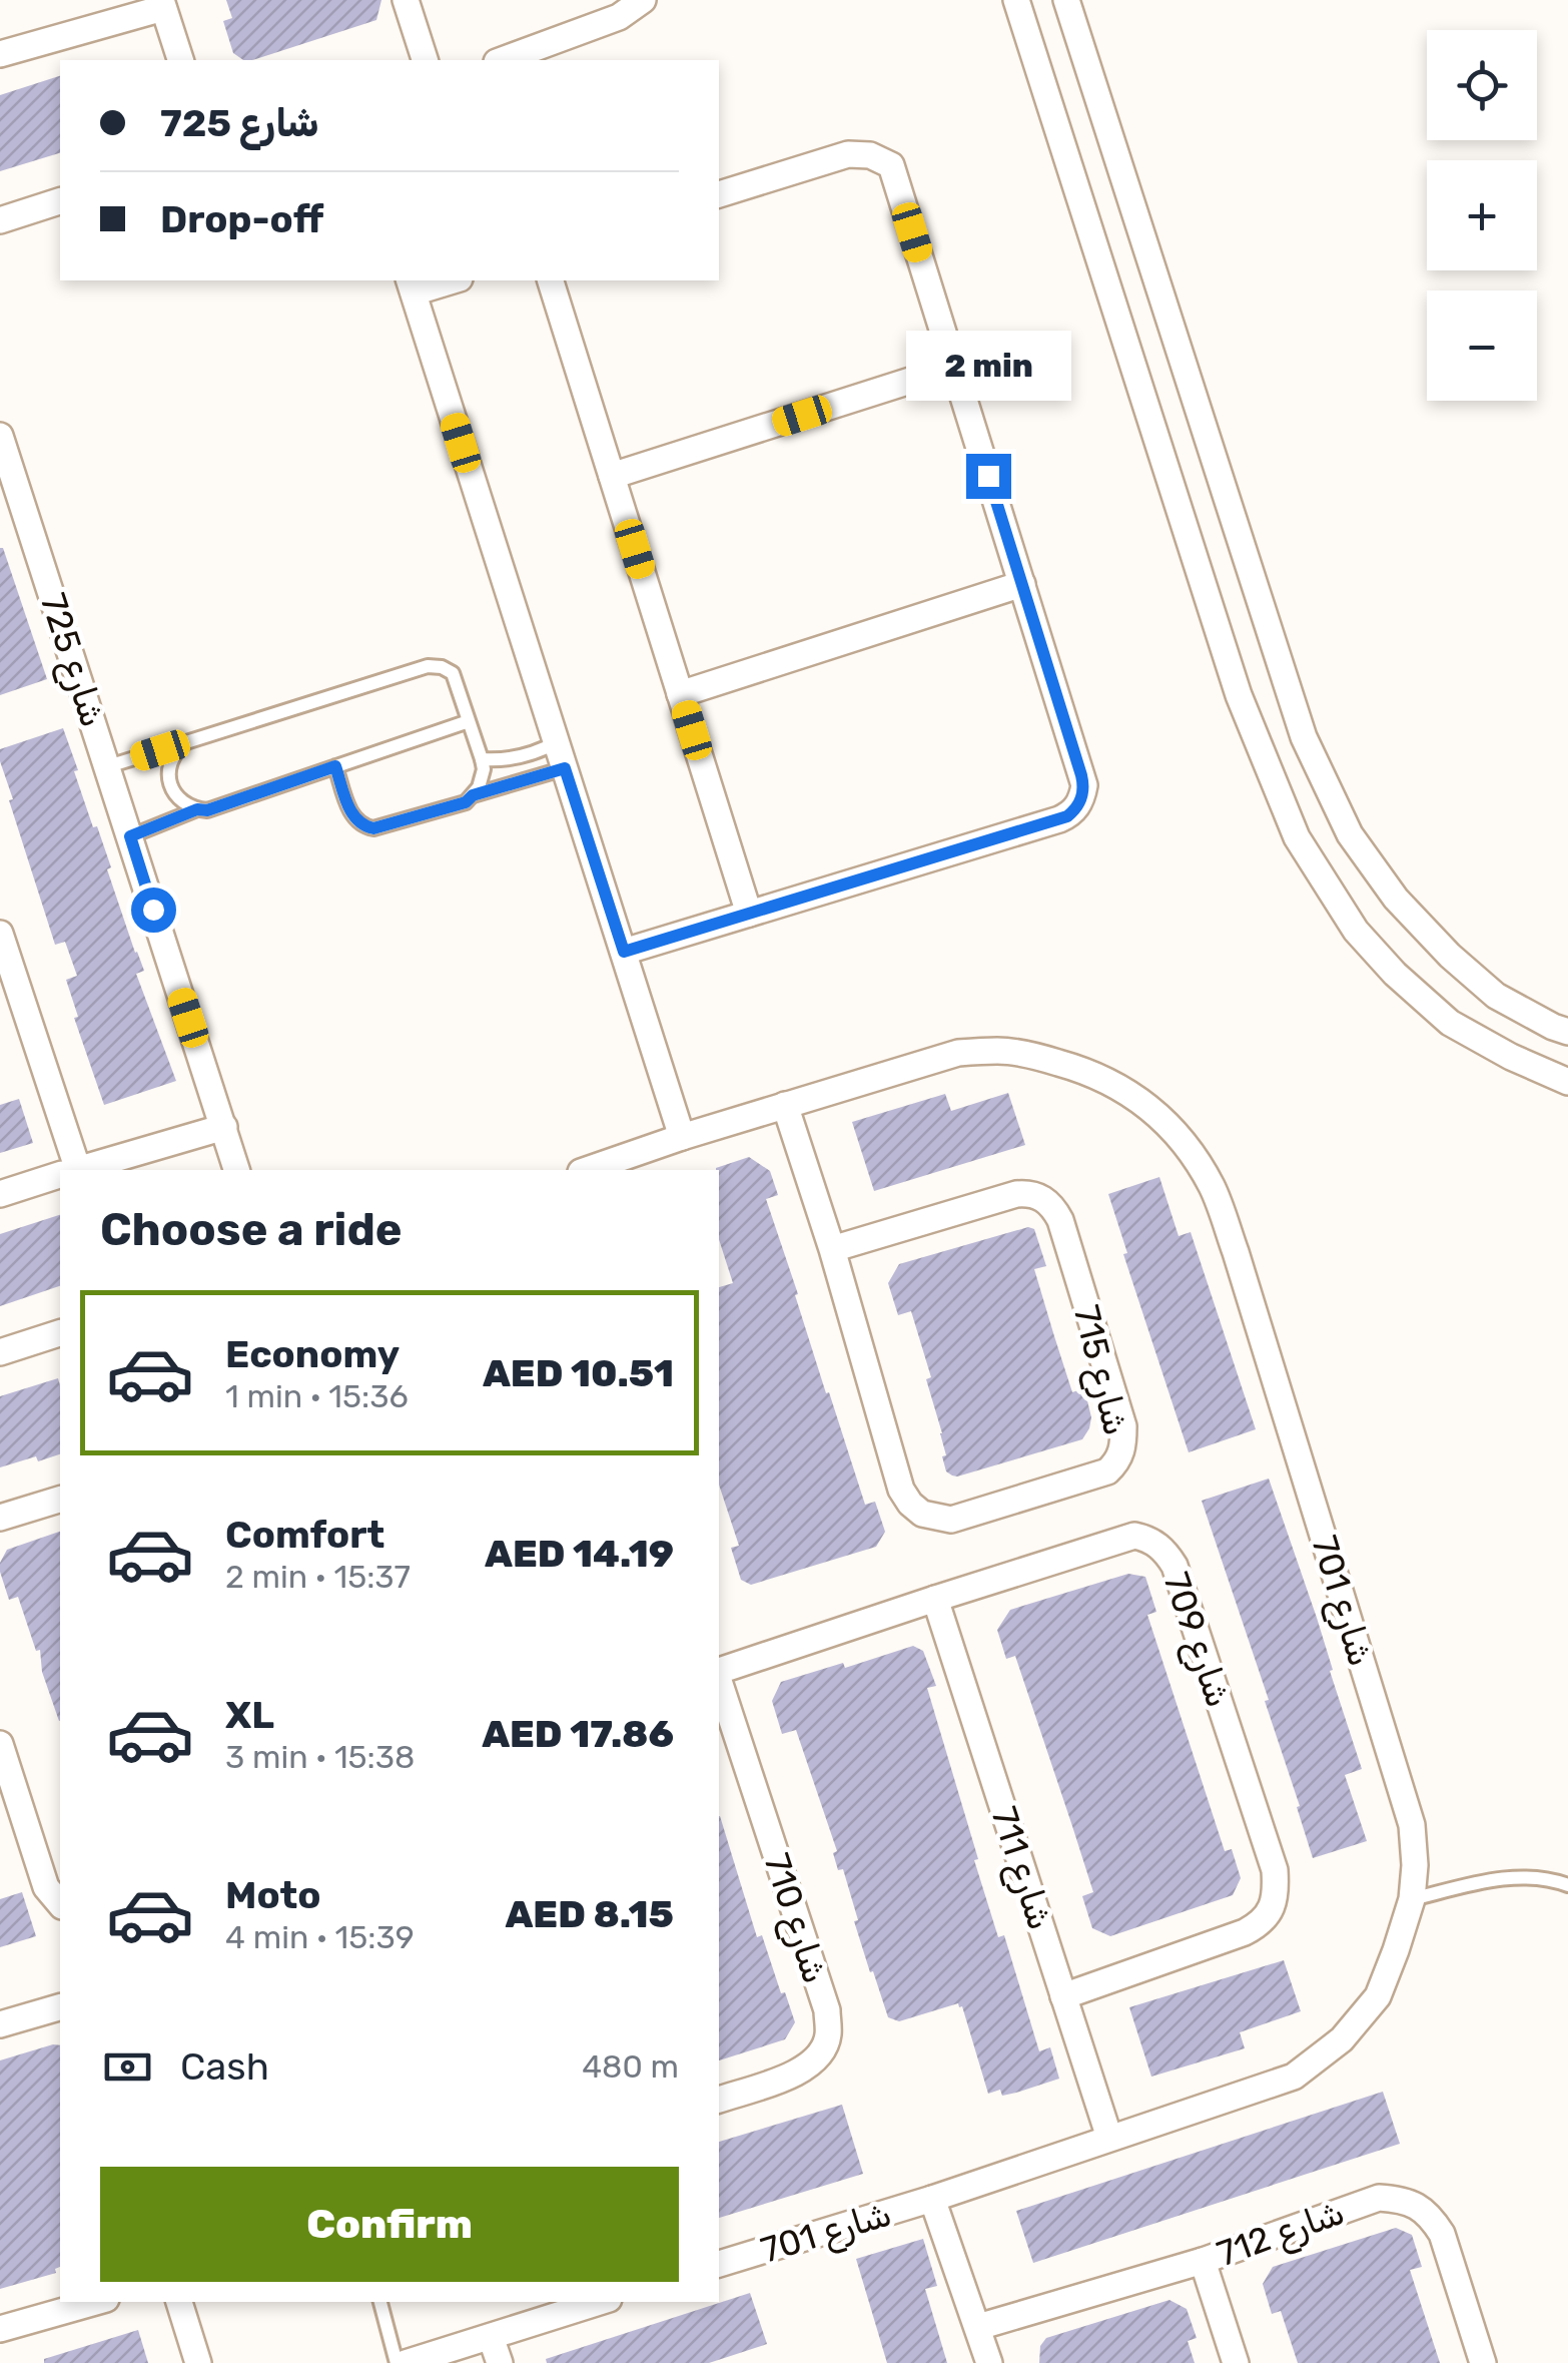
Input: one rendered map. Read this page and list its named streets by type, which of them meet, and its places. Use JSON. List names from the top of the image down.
{
  "streets": {
    "street": [
      "شارع 725",
      "شارع 715",
      "شارع 701",
      "شارع 709",
      "شارع 711",
      "شارع 710",
      "شارع 712"
    ]
  },
  "crossings": [
    ["شارع 715", "شارع 701"],
    ["شارع 701", "شارع 711"],
    ["شارع 709", "شارع 711"]
  ],
  "page": {
    "map_buttons": ["+", "−"],
    "banner": ["شارع 725", "Drop-off"],
    "bubble": "2 min",
    "heading": "Choose a ride",
    "list": [
      {
        "name": "Economy",
        "note": "1 min · 15:36",
        "value": "AED 10.51"
      },
      {
        "name": "Comfort",
        "note": "2 min · 15:37",
        "value": "AED 14.19"
      },
      {
        "name": "XL",
        "note": "3 min · 15:38",
        "value": "AED 17.86"
      },
      {
        "name": "Moto",
        "note": "4 min · 15:39",
        "value": "AED 8.15"
      }
    ],
    "pay": ["Cash", "480 m"],
    "buttons": "Confirm"
  }
}
